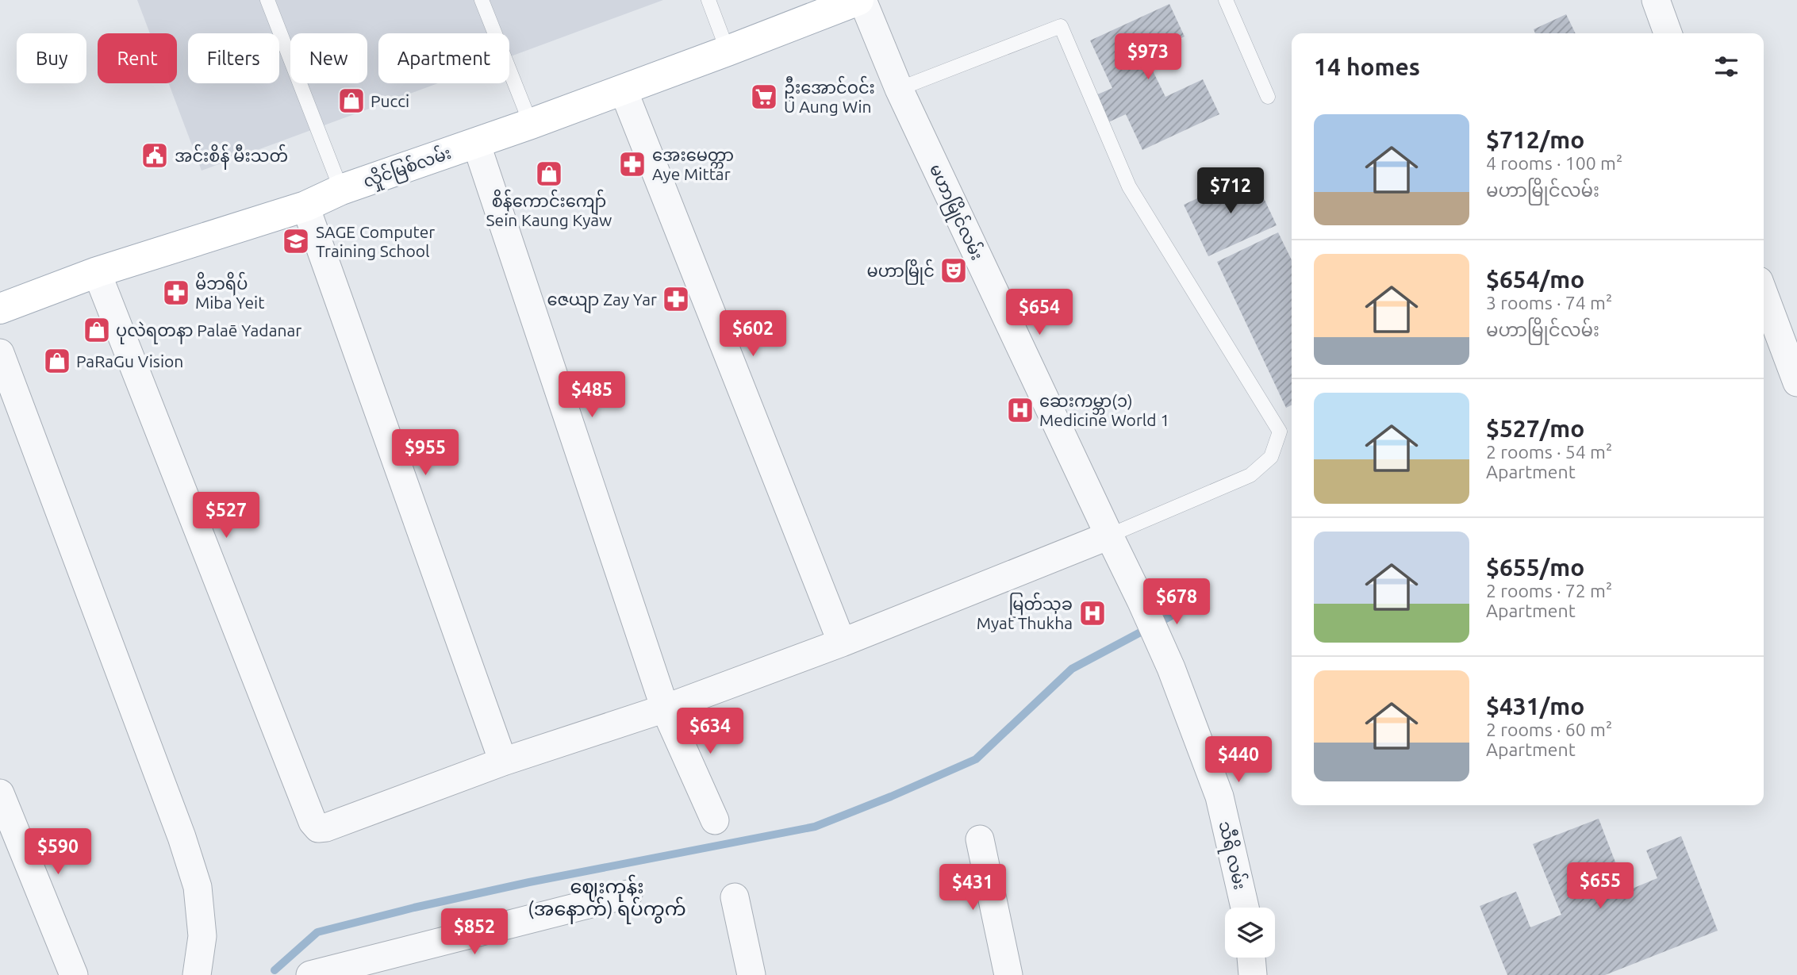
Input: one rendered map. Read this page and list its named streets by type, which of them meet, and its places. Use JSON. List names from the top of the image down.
{
  "streets": {
    "main road": ["လှိုင်မြစ်လမ်း"],
    "street": ["မဟာမြိုင်လမ်း", "သီရိ လမ်း"]
  },
  "crossings": [
    ["မဟာမြိုင်လမ်း", "သီရိ လမ်း"]
  ],
  "districts": ["ဈေးကုန်း (အနောက်) ရပ်ကွက်"],
  "places": {
    "supermarket": ["ဦးအောင်ဝင်း U Aung Win"],
    "shop": [
      "Pucci",
      "စိန်ကောင်းကျော် Sein Kaung Kyaw",
      "ပုလဲရတနာ Palaē Yadanar",
      "PaRaGu Vision"
    ],
    "public building": ["အင်းစိန် မီးသတ်"],
    "pharmacy": ["အေးမေတ္တာ Aye Mittar", "မိဘရိပ် Miba Yeit", "ဇေယျာ Zay Yar"],
    "school or university": ["SAGE Computer Training School"],
    "theatre": ["မဟာမြိုင်"],
    "hospital": ["ဆေးကမ္ဘာ(၁) Medicine World 1", "မြတ်သုခ Myat Thukha"]
  },
  "page": {
    "price": [
      "$973",
      "$712",
      "$654",
      "$602",
      "$485",
      "$955",
      "$527",
      "$678",
      "$634",
      "$440",
      "$590",
      "$655",
      "$431",
      "$852"
    ],
    "chip": [
      "Buy",
      "Rent",
      "Filters",
      "New",
      "Apartment"
    ],
    "heading": "14 homes",
    "list": [
      {
        "name": "$712/mo",
        "note": "4 rooms · 100 m² · မဟာမြိုင်လမ်း"
      },
      {
        "name": "$654/mo",
        "note": "3 rooms · 74 m² · မဟာမြိုင်လမ်း"
      },
      {
        "name": "$527/mo",
        "note": "2 rooms · 54 m² · Apartment"
      },
      {
        "name": "$655/mo",
        "note": "2 rooms · 72 m² · Apartment"
      },
      {
        "name": "$431/mo",
        "note": "2 rooms · 60 m² · Apartment"
      }
    ]
  }
}
